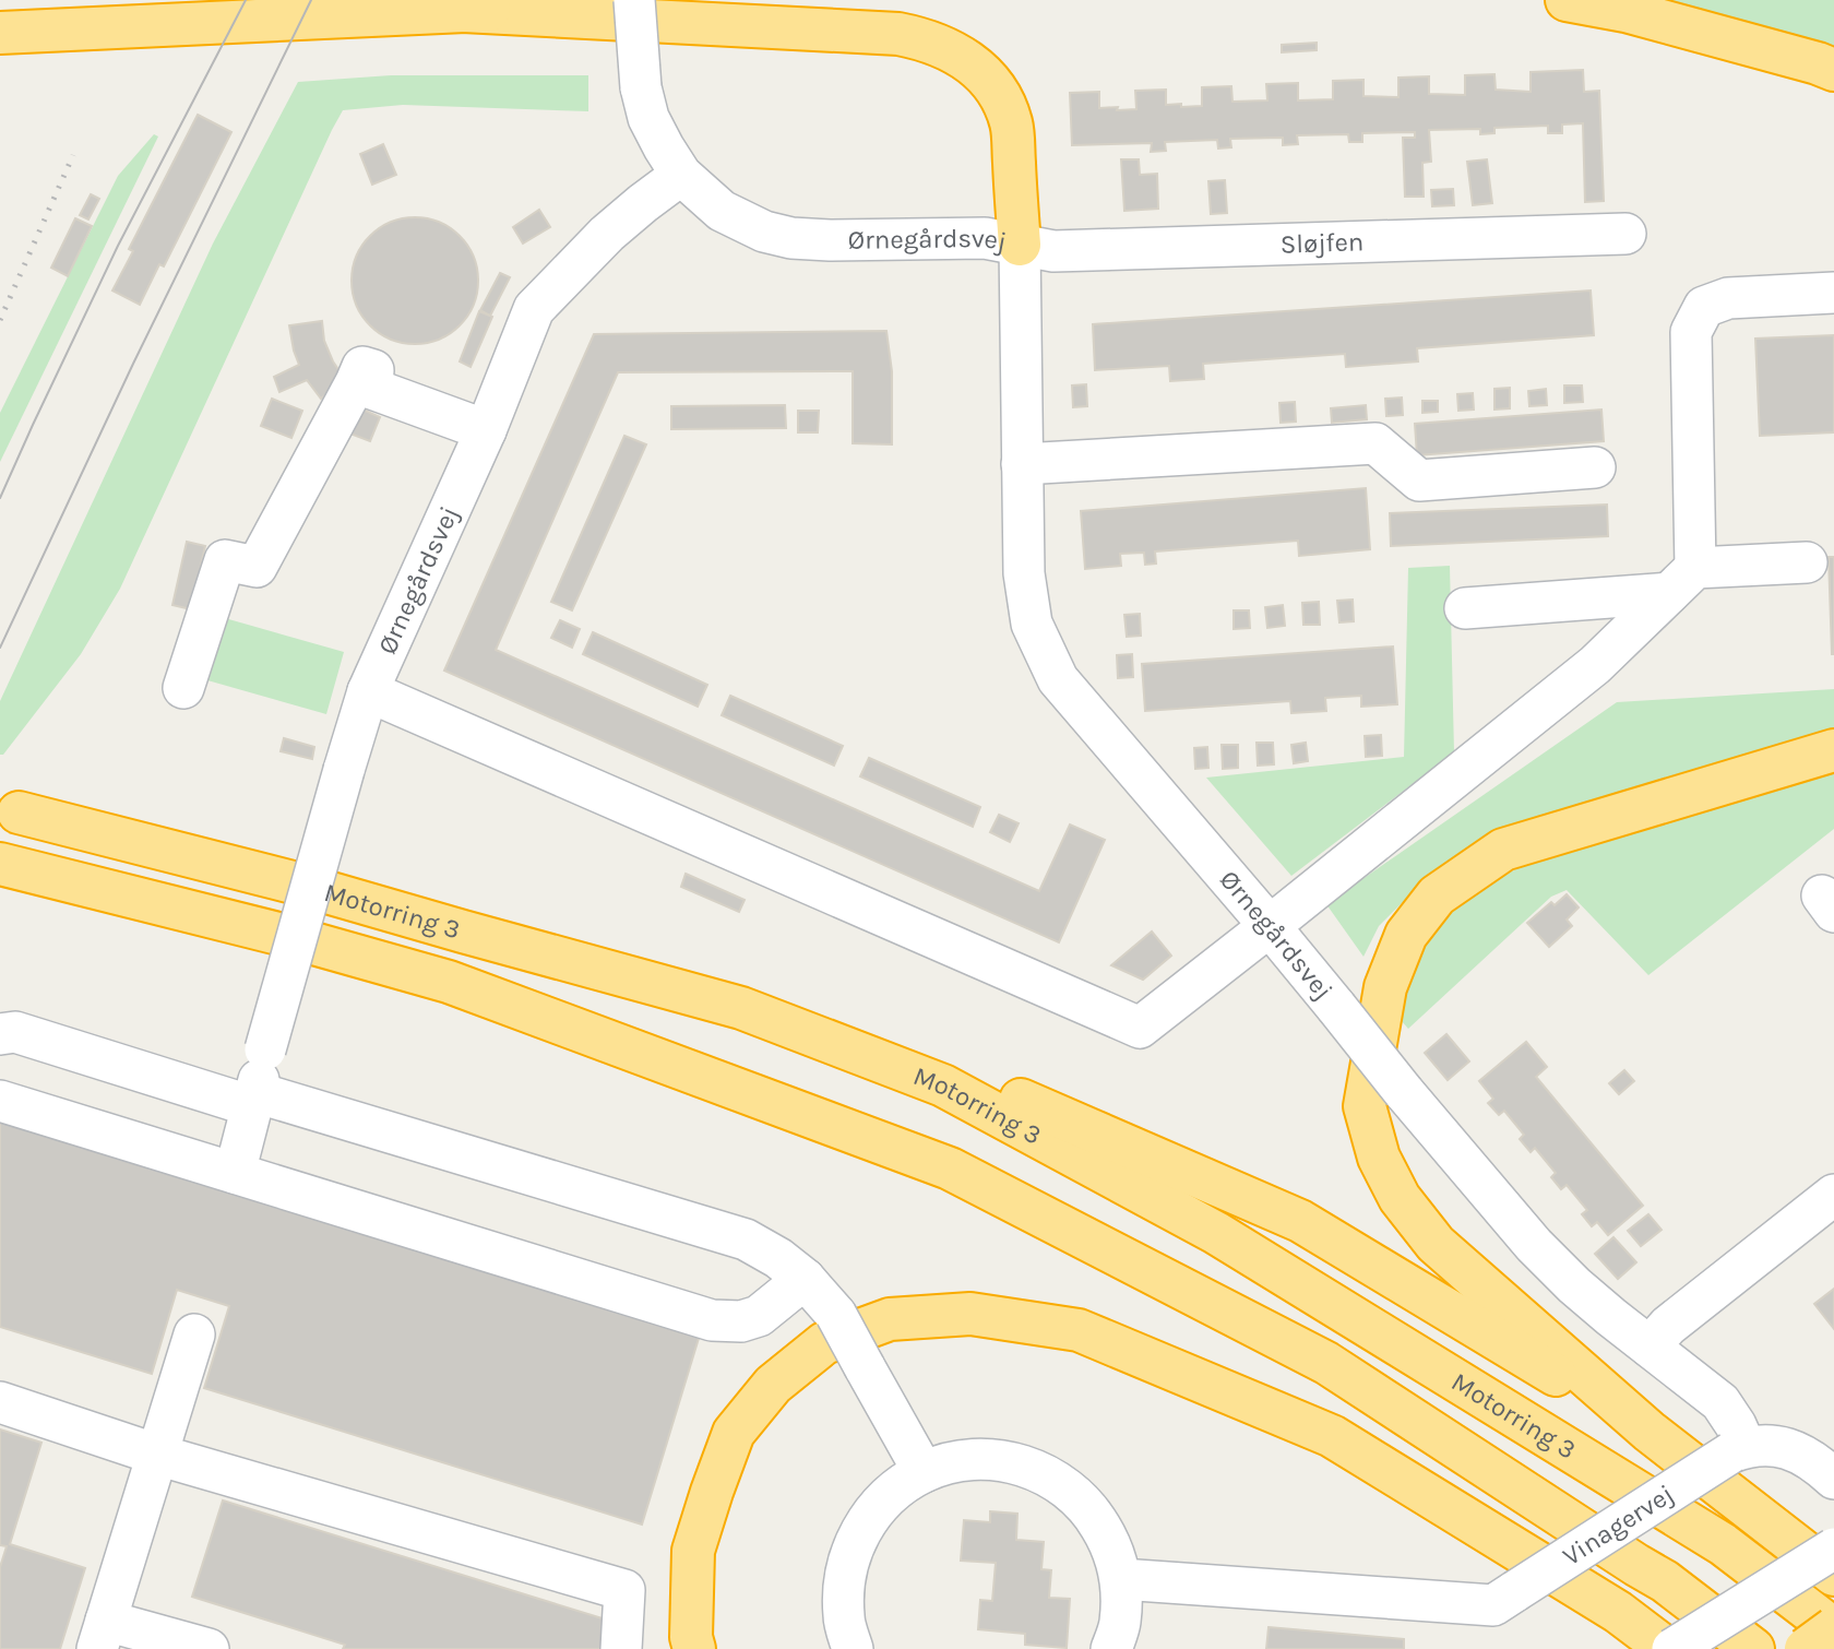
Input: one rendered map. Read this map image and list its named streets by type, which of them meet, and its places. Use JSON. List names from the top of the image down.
{
  "streets": {
    "highway": ["Motorring 3"],
    "street": ["Ørnegårdsvej", "Sløjfen", "Vinagervej"]
  },
  "crossings": [
    ["Ørnegårdsvej", "Sløjfen"],
    ["Ørnegårdsvej", "Vinagervej"]
  ]
}
